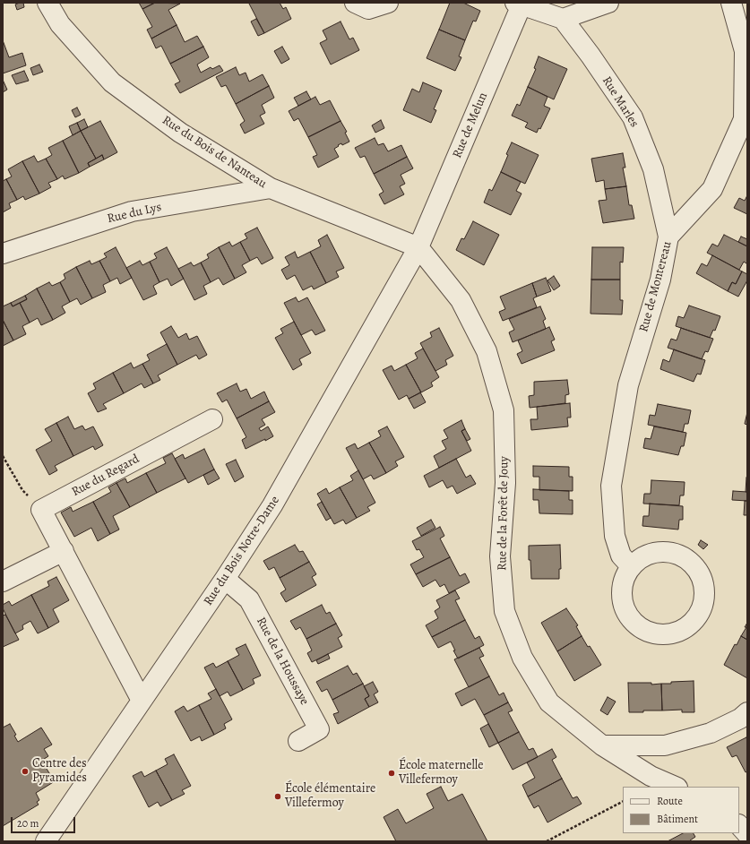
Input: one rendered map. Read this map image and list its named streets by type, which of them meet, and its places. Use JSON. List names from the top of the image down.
{
  "streets": {
    "street": [
      "Rue Marles",
      "Rue de Melun",
      "Rue du Bois de Nanteau",
      "Rue du Lys",
      "Rue de Montereau",
      "Rue du Regard",
      "Rue de la Forêt de Jouy",
      "Rue du Bois Notre-Dame",
      "Rue de la Houssaye"
    ]
  },
  "crossings": [
    ["Rue Marles", "Rue de Montereau"],
    ["Rue de Melun", "Rue du Bois de Nanteau"],
    ["Rue de Melun", "Rue de la Forêt de Jouy"],
    ["Rue de Melun", "Rue du Bois Notre-Dame"],
    ["Rue du Bois de Nanteau", "Rue du Lys"],
    ["Rue du Bois de Nanteau", "Rue de la Forêt de Jouy"],
    ["Rue du Bois de Nanteau", "Rue du Bois Notre-Dame"],
    ["Rue de la Forêt de Jouy", "Rue du Bois Notre-Dame"],
    ["Rue du Bois Notre-Dame", "Rue de la Houssaye"]
  ],
  "places": ["Centre des Pyramides", "École maternelle Villefermoy", "École élémentaire Villefermoy"],
  "legend": ["Route", "Bâtiment"],
  "scale_bar": "20 m"
}
